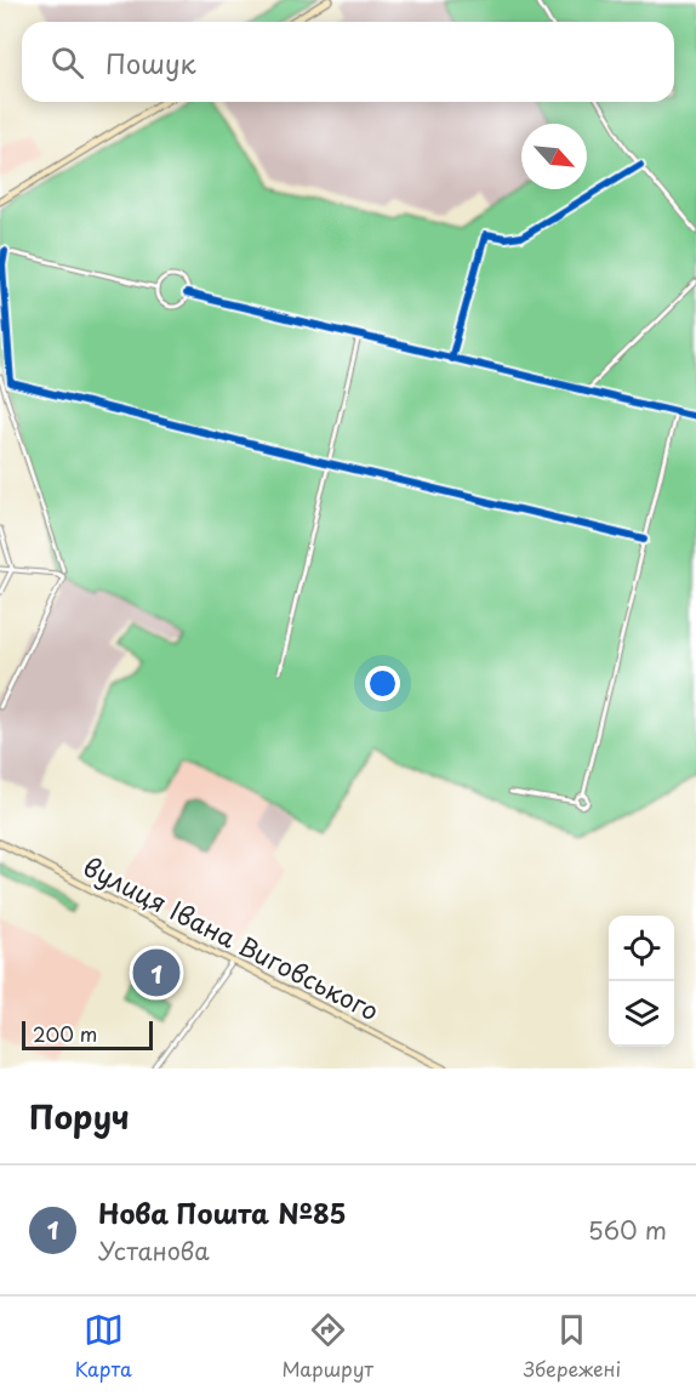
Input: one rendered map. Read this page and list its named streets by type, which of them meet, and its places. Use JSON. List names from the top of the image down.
{
  "streets": {
    "main road": ["вулиця Івана Виговського"]
  },
  "scale_bar": "200 m",
  "north": "bottom right",
  "page": {
    "search": "Пошук",
    "pins": "1",
    "scale": "200 m",
    "heading": "Поруч",
    "list": [
      {
        "mark": "1",
        "name": "Нова Пошта №85",
        "note": "Установа",
        "value": "560 m"
      }
    ],
    "nav": ["Карта", "Маршрут", "Збережені"]
  }
}
